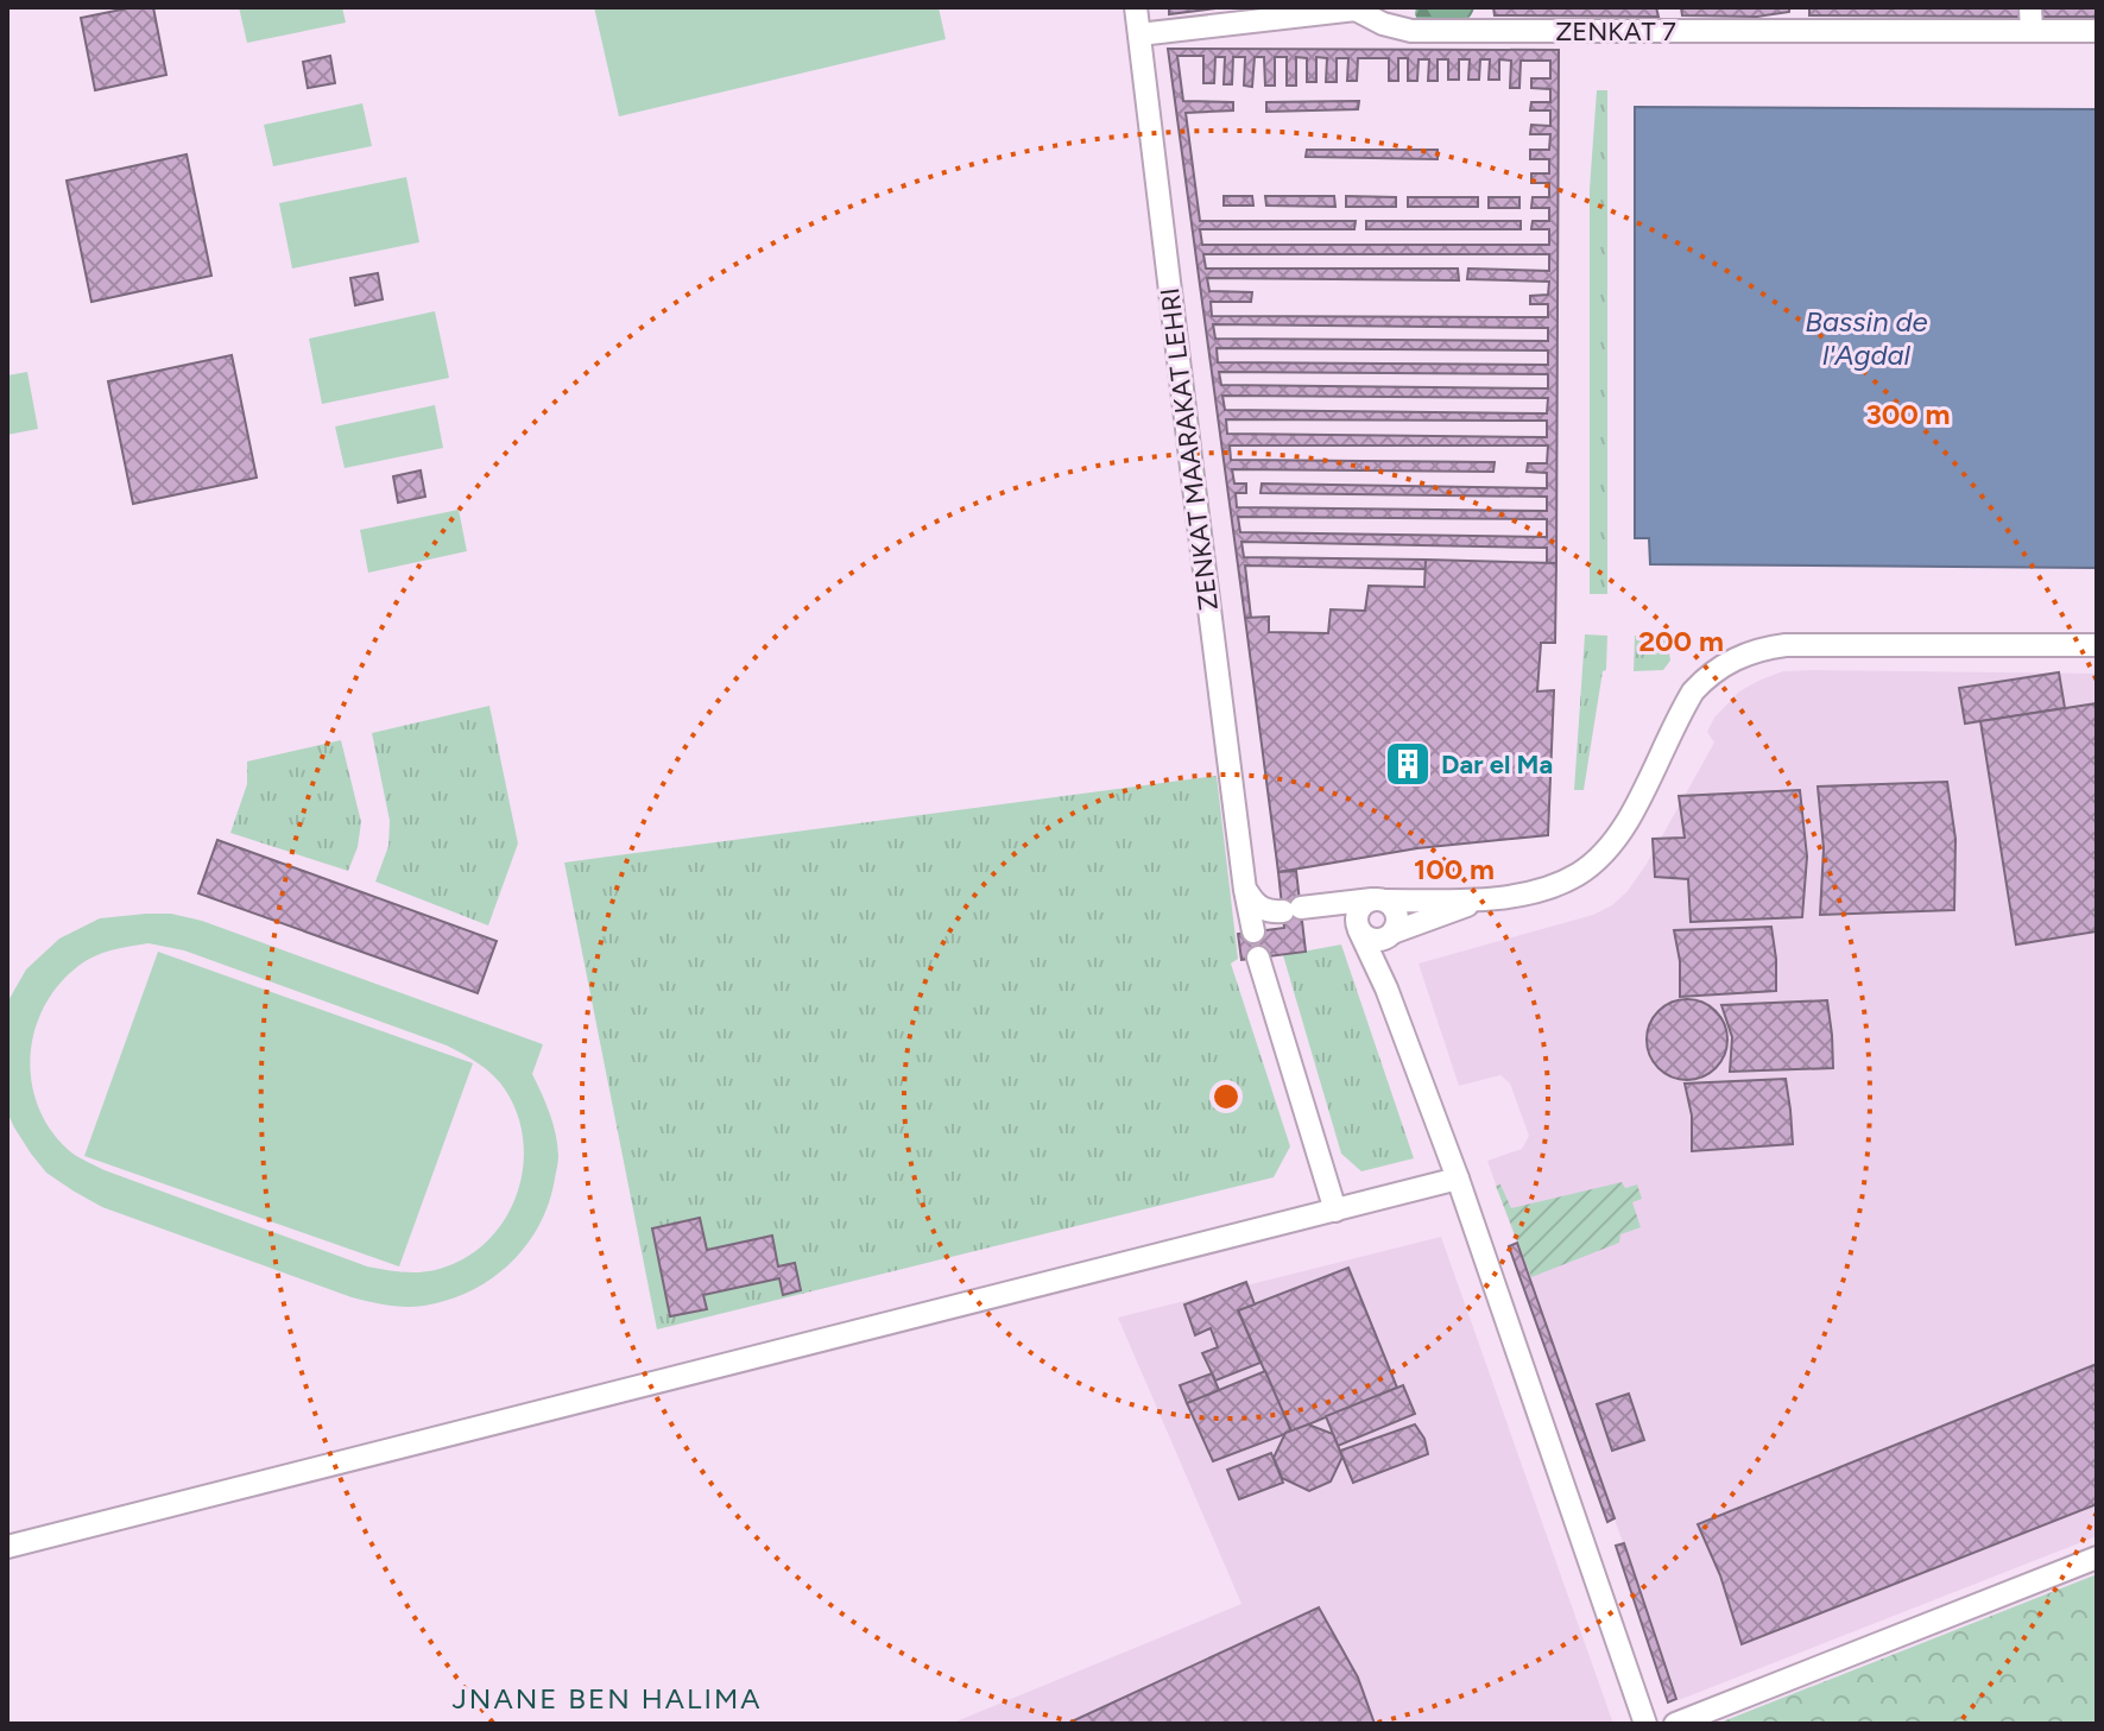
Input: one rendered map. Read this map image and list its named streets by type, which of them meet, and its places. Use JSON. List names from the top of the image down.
{
  "streets": {
    "street": ["ZENKAT 7", "ZENKAT MAARAKAT LEHRI"]
  },
  "crossings": [
    ["ZENKAT 7", "ZENKAT MAARAKAT LEHRI"]
  ],
  "districts": ["JNANE BEN HALIMA"],
  "water": ["Bassin de l'Agdal"],
  "places": {
    "building": ["Dar el Ma"]
  },
  "rings": ["300 m", "200 m", "100 m"]
}
